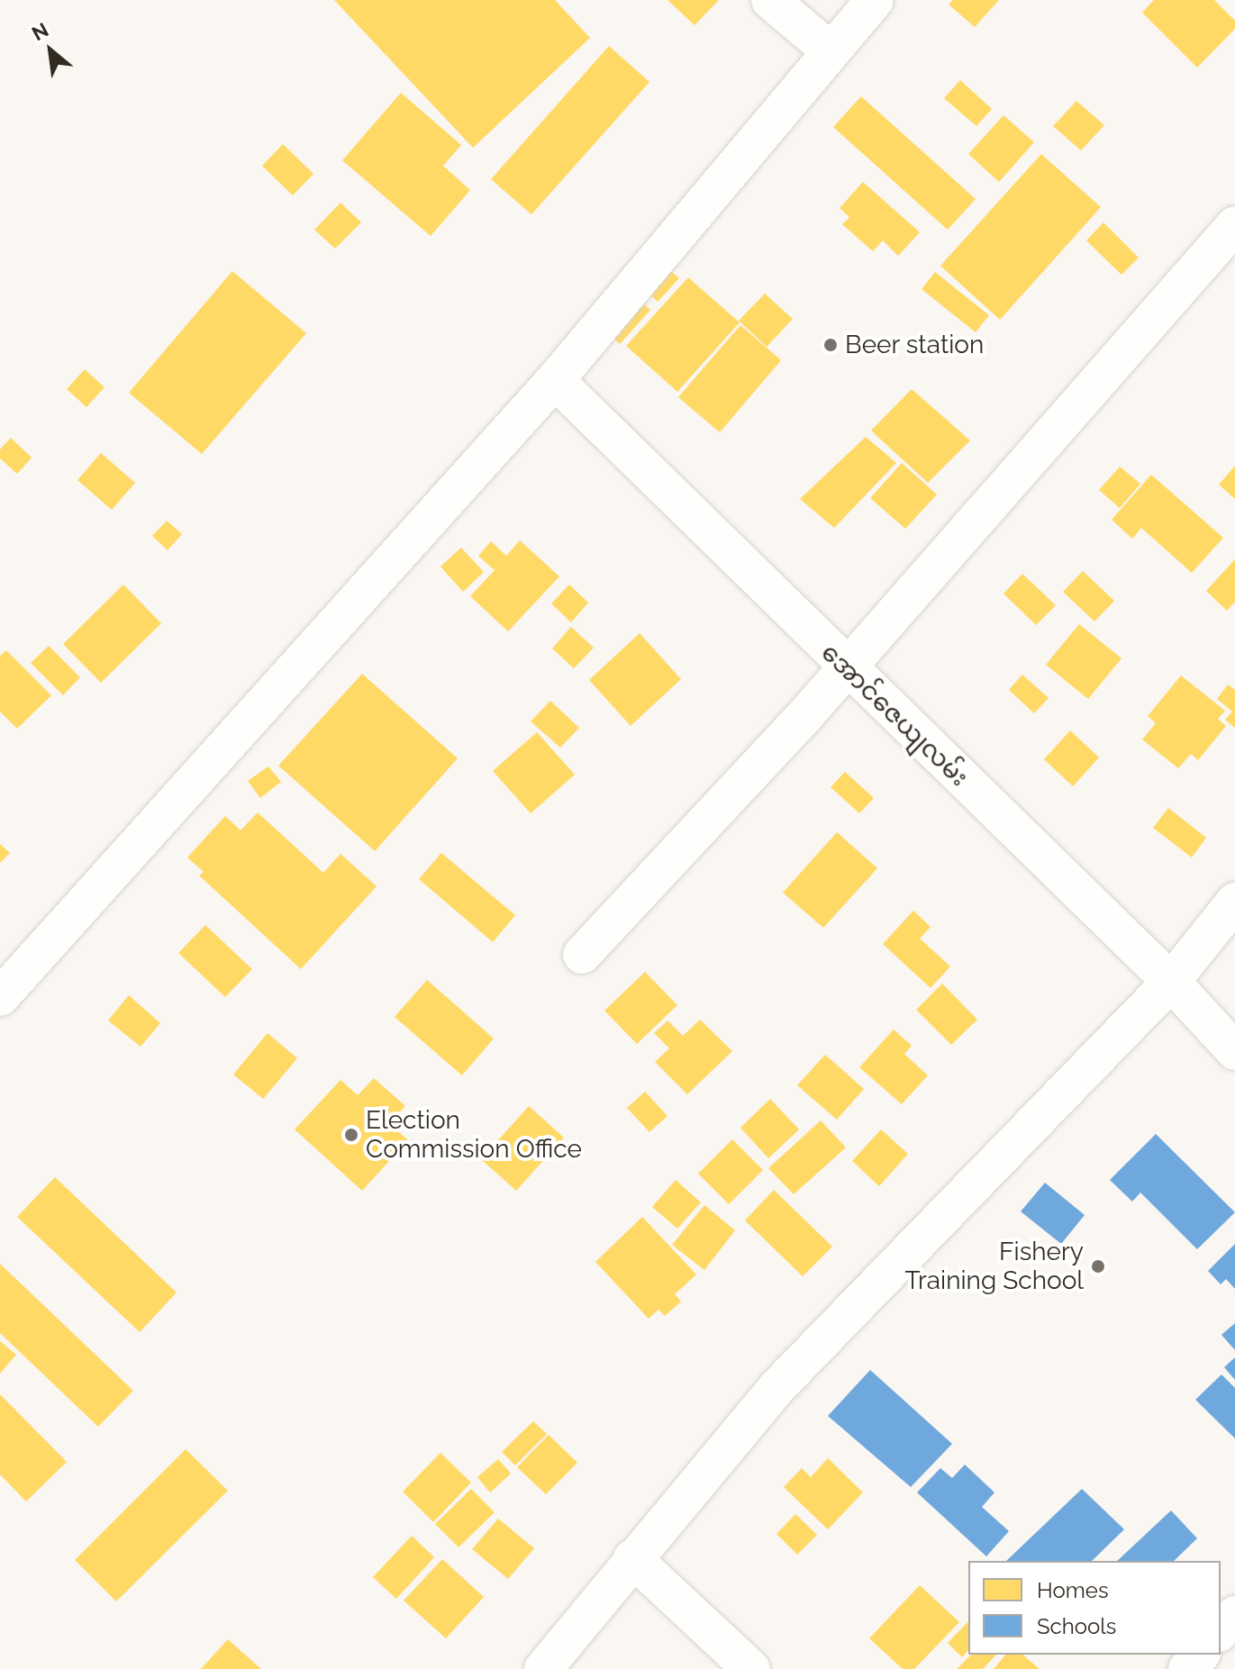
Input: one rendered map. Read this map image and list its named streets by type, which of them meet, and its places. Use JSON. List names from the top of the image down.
{
  "streets": {
    "street": ["အောင်ဇေယျလမ်း"]
  },
  "places": ["Beer station", "Election Commission Office", "Fishery Training School"],
  "legend": ["Homes", "Schools"],
  "north": "top left"
}
